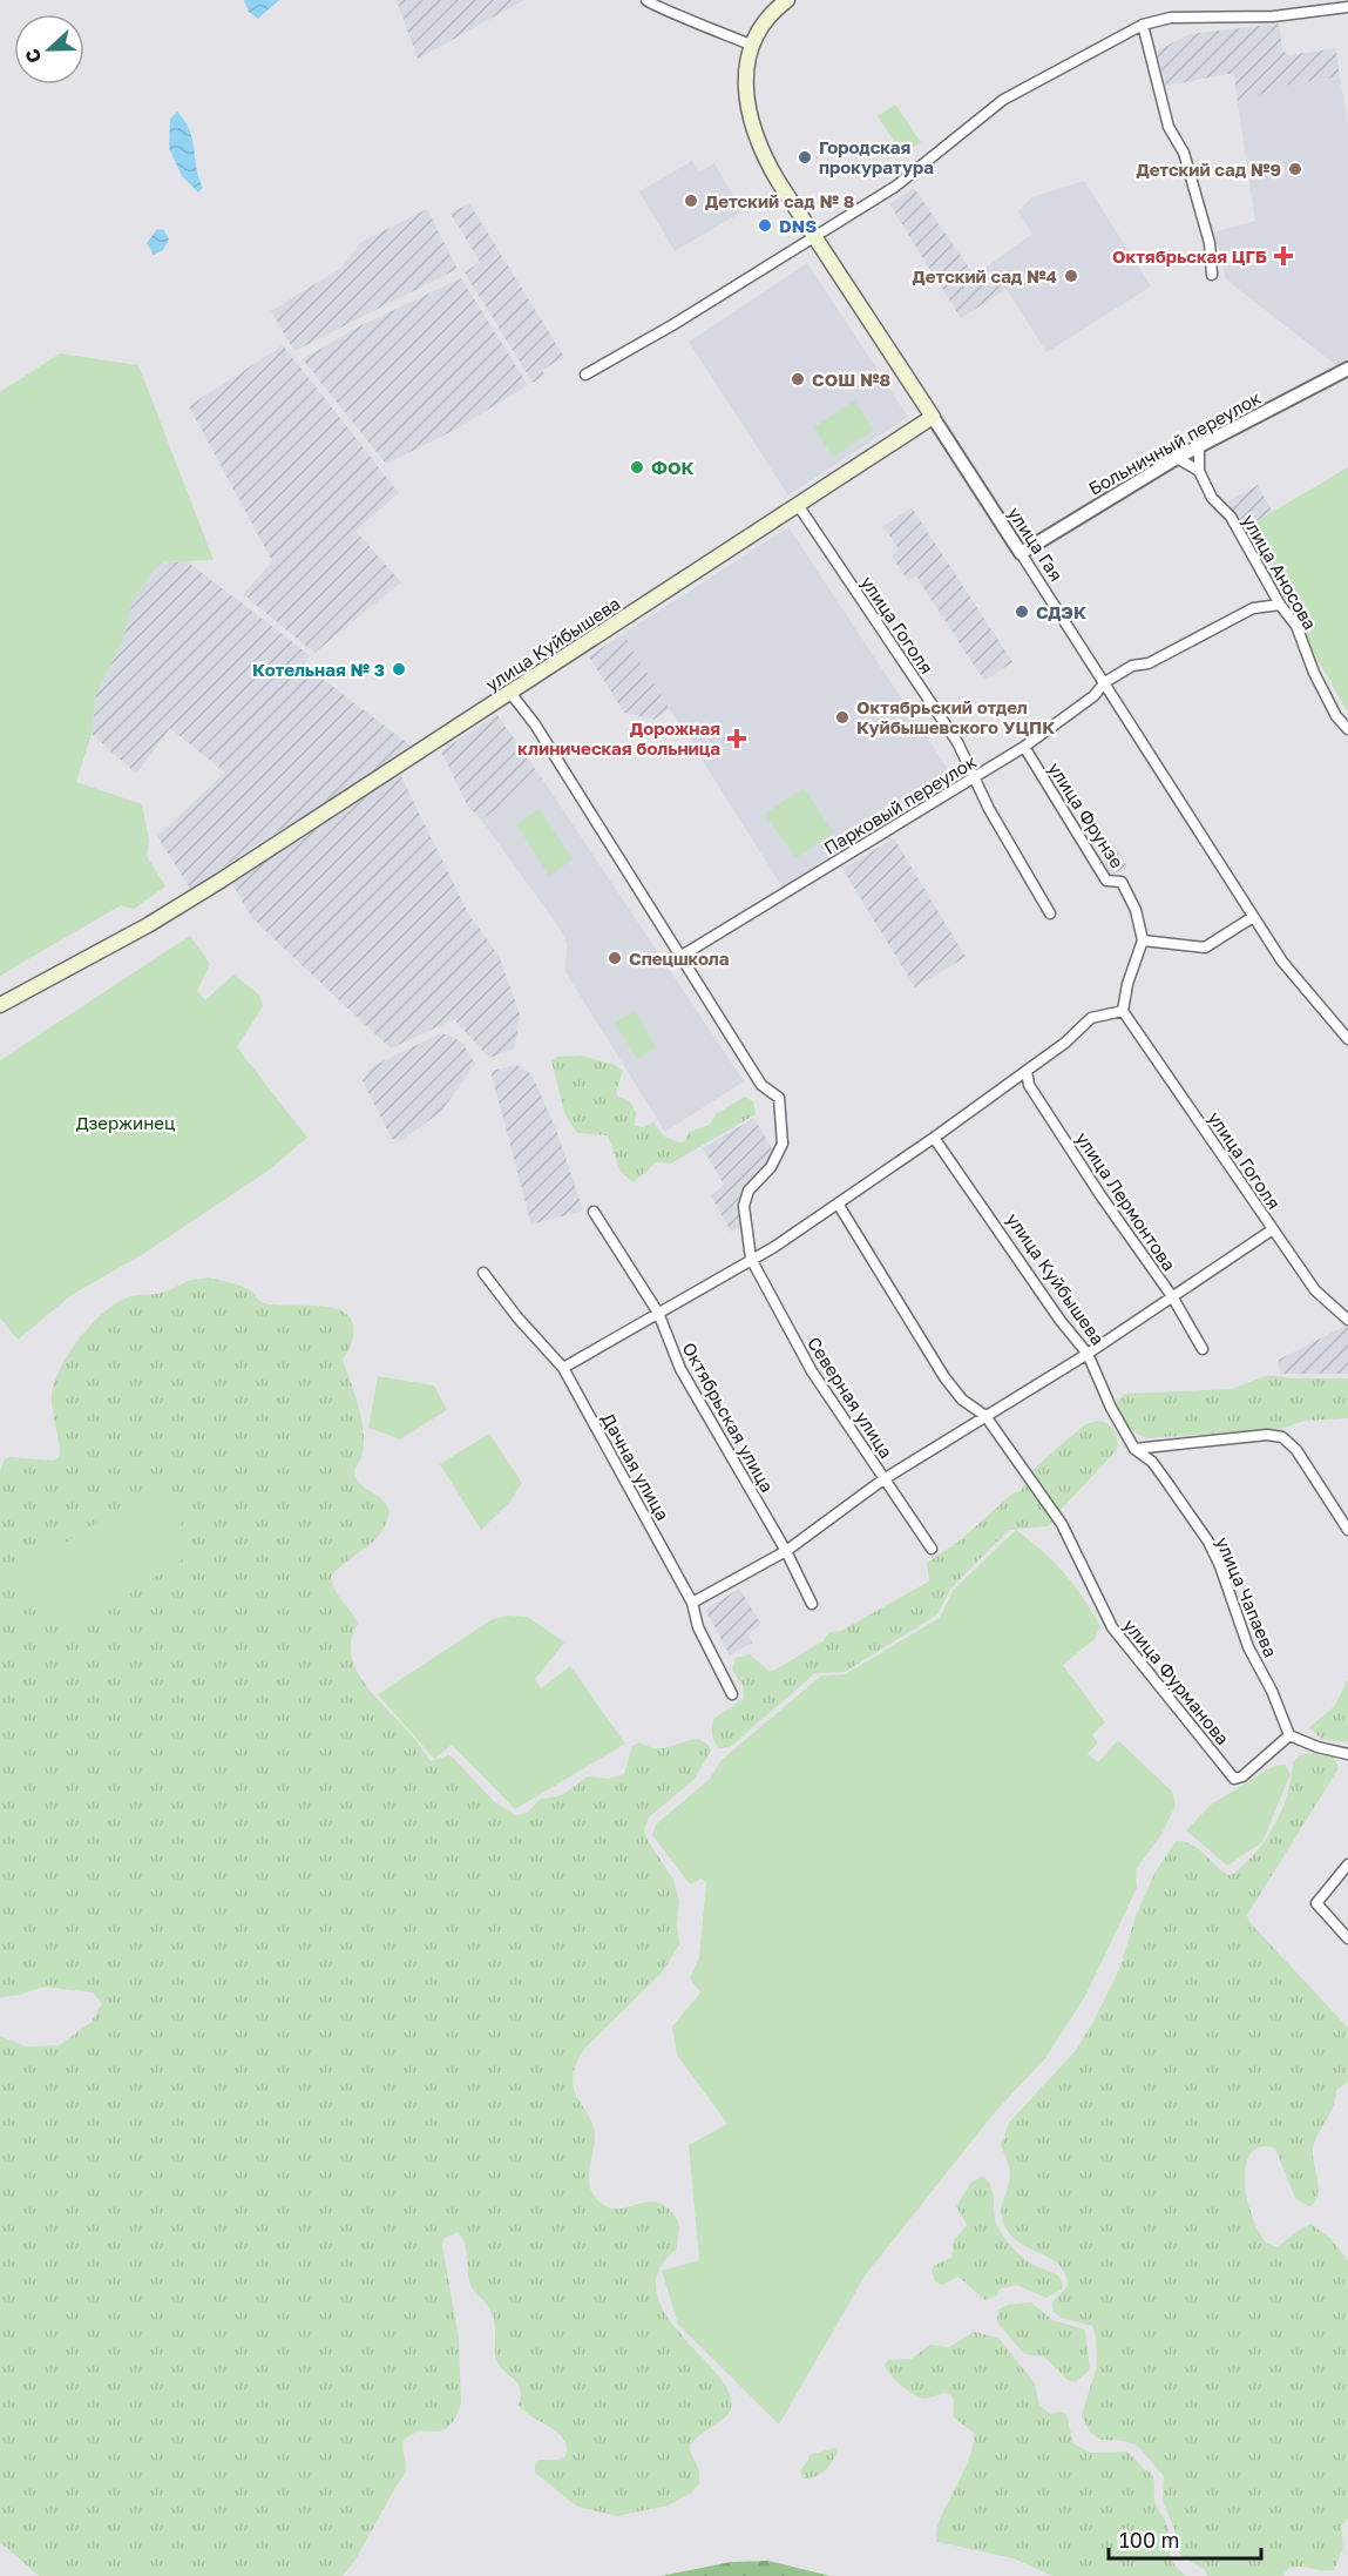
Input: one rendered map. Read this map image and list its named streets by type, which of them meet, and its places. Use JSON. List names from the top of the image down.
{
  "streets": {
    "main road": ["улица Гая", "улица Куйбышева"],
    "street": [
      "Больничный переулок",
      "улица Аносова",
      "улица Гоголя",
      "Парковый переулок",
      "улица Фрунзе",
      "улица Лермонтова",
      "Северная улица",
      "Октябрьская улица",
      "Дачная улица",
      "улица Чапаева",
      "улица Фурманова"
    ]
  },
  "crossings": [
    ["Больничный переулок", "улица Гая"],
    ["Больничный переулок", "улица Аносова"],
    ["улица Гая", "улица Куйбышева"],
    ["улица Гая", "Парковый переулок"],
    ["улица Аносова", "Парковый переулок"],
    ["улица Гоголя", "улица Куйбышева"],
    ["улица Гоголя", "Парковый переулок"],
    ["улица Куйбышева", "улица Чапаева"],
    ["Парковый переулок", "улица Фрунзе"],
    ["улица Чапаева", "улица Фурманова"]
  ],
  "parks": ["Дзержинец"],
  "places": {
    "other": [
      "Городская прокуратура",
      "Детский сад №9",
      "Детский сад № 8",
      "DNS",
      "Детский сад №4",
      "СОШ №8",
      "ФОК",
      "СДЭК",
      "Котельная № 3",
      "Октябрьский отдел Куйбышевского УЦПК",
      "Спецшкола"
    ],
    "health": ["Октябрьская ЦГБ", "Дорожная клиническая больница"]
  },
  "scale_bar": "100 m",
  "north": "left"
}
